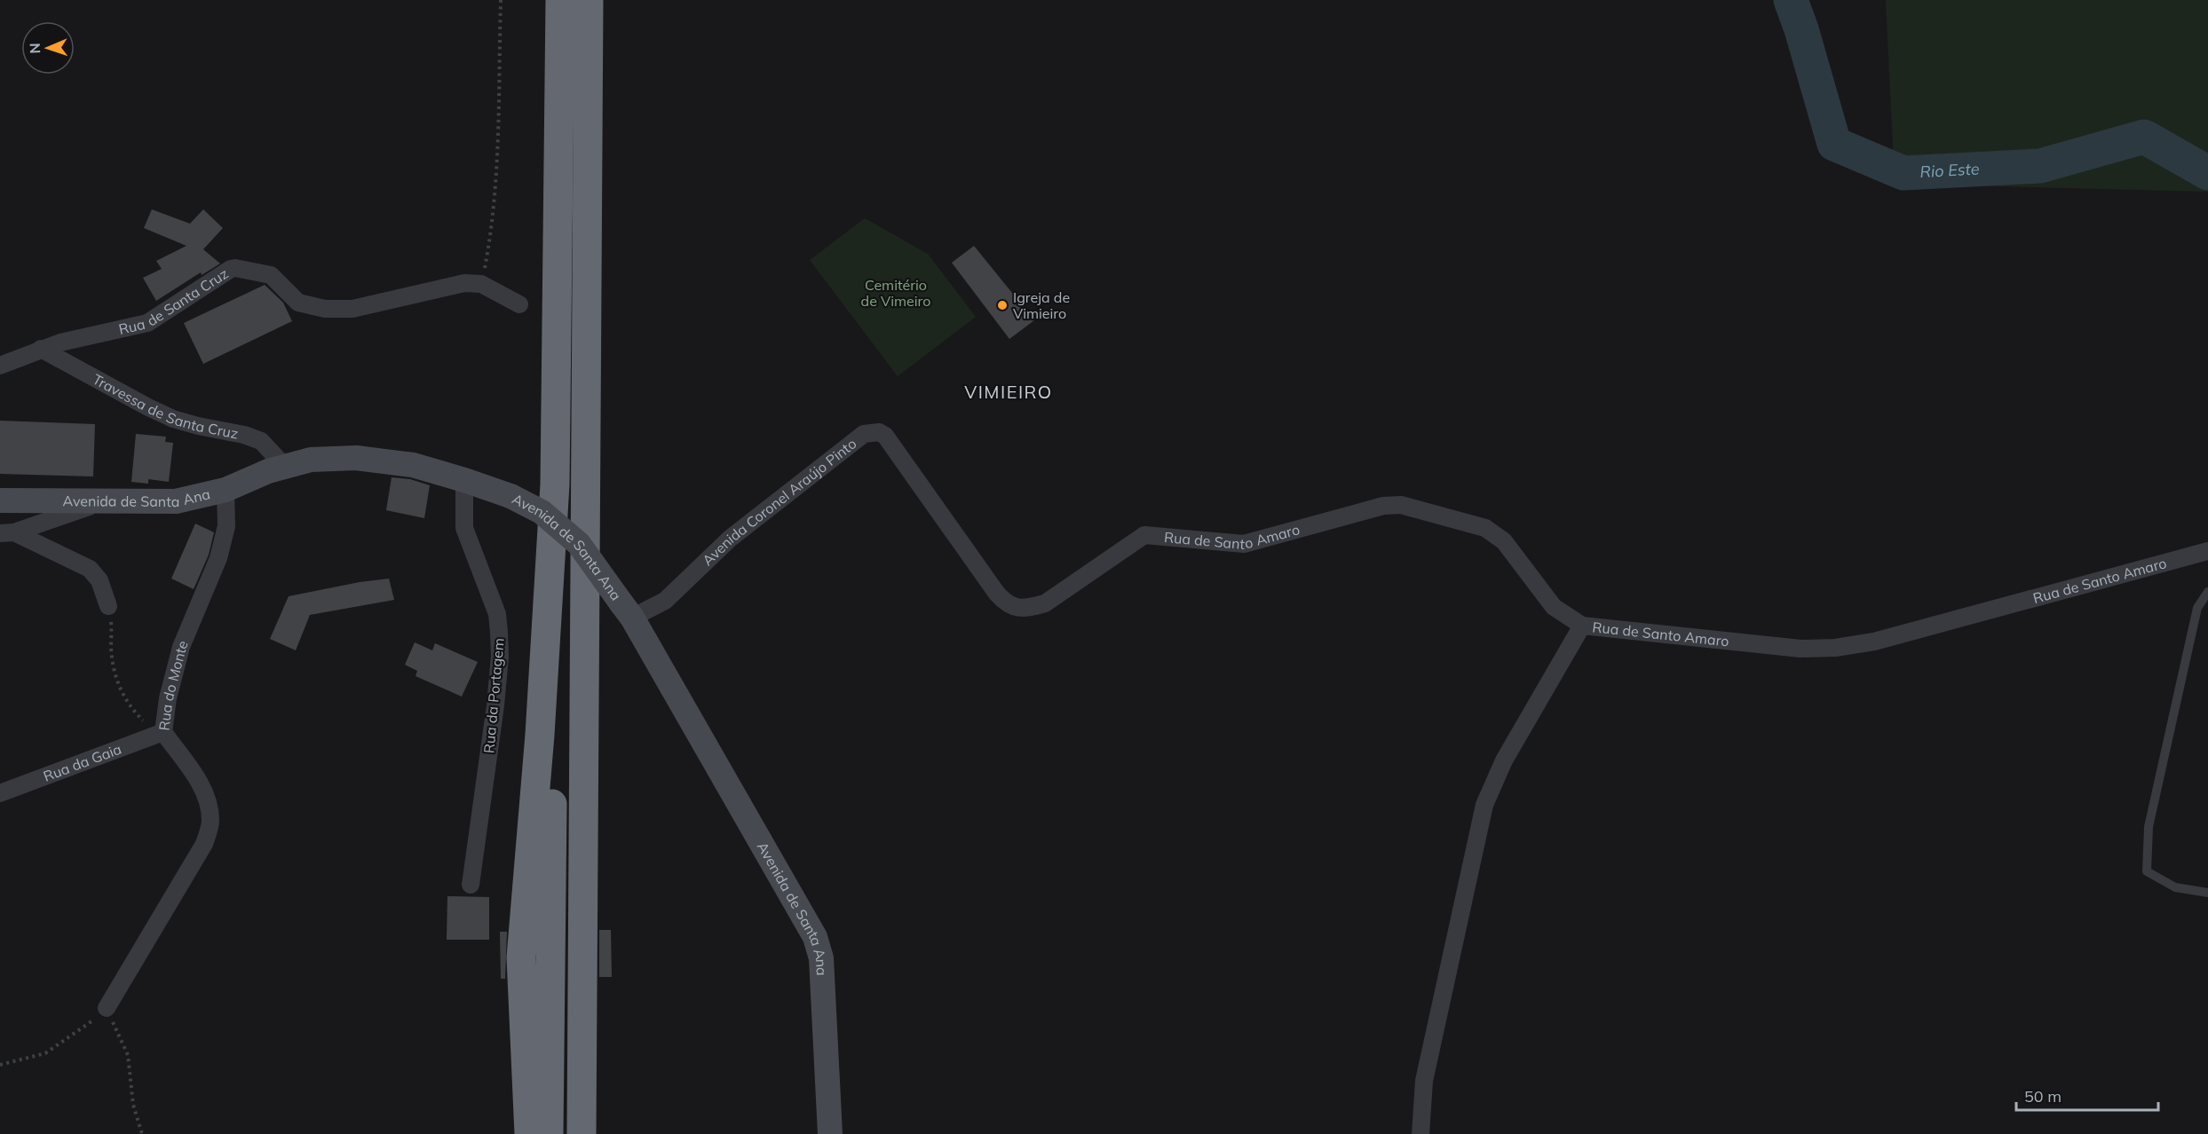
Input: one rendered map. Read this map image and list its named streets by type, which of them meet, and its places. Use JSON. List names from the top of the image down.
{
  "streets": {
    "street": [
      "Rua de Santa Cruz",
      "Travessa de Santa Cruz",
      "Avenida de Santa Ana",
      "Avenida Coronel Araújo Pinto",
      "Rua de Santo Amaro",
      "Rua do Monte",
      "Rua da Portagem",
      "Rua da Gaia"
    ]
  },
  "crossings": [
    ["Rua de Santa Cruz", "Travessa de Santa Cruz"],
    ["Travessa de Santa Cruz", "Avenida de Santa Ana"],
    ["Avenida de Santa Ana", "Avenida Coronel Araújo Pinto"],
    ["Avenida de Santa Ana", "Rua do Monte"],
    ["Avenida de Santa Ana", "Rua da Portagem"],
    ["Avenida Coronel Araújo Pinto", "Rua de Santo Amaro"],
    ["Rua do Monte", "Rua da Gaia"]
  ],
  "districts": ["VIMIEIRO"],
  "water": ["Rio Este"],
  "parks": ["Cemitério de Vimeiro"],
  "places": ["Igreja de Vimieiro"],
  "scale_bar": "50 m",
  "north": "left"
}
